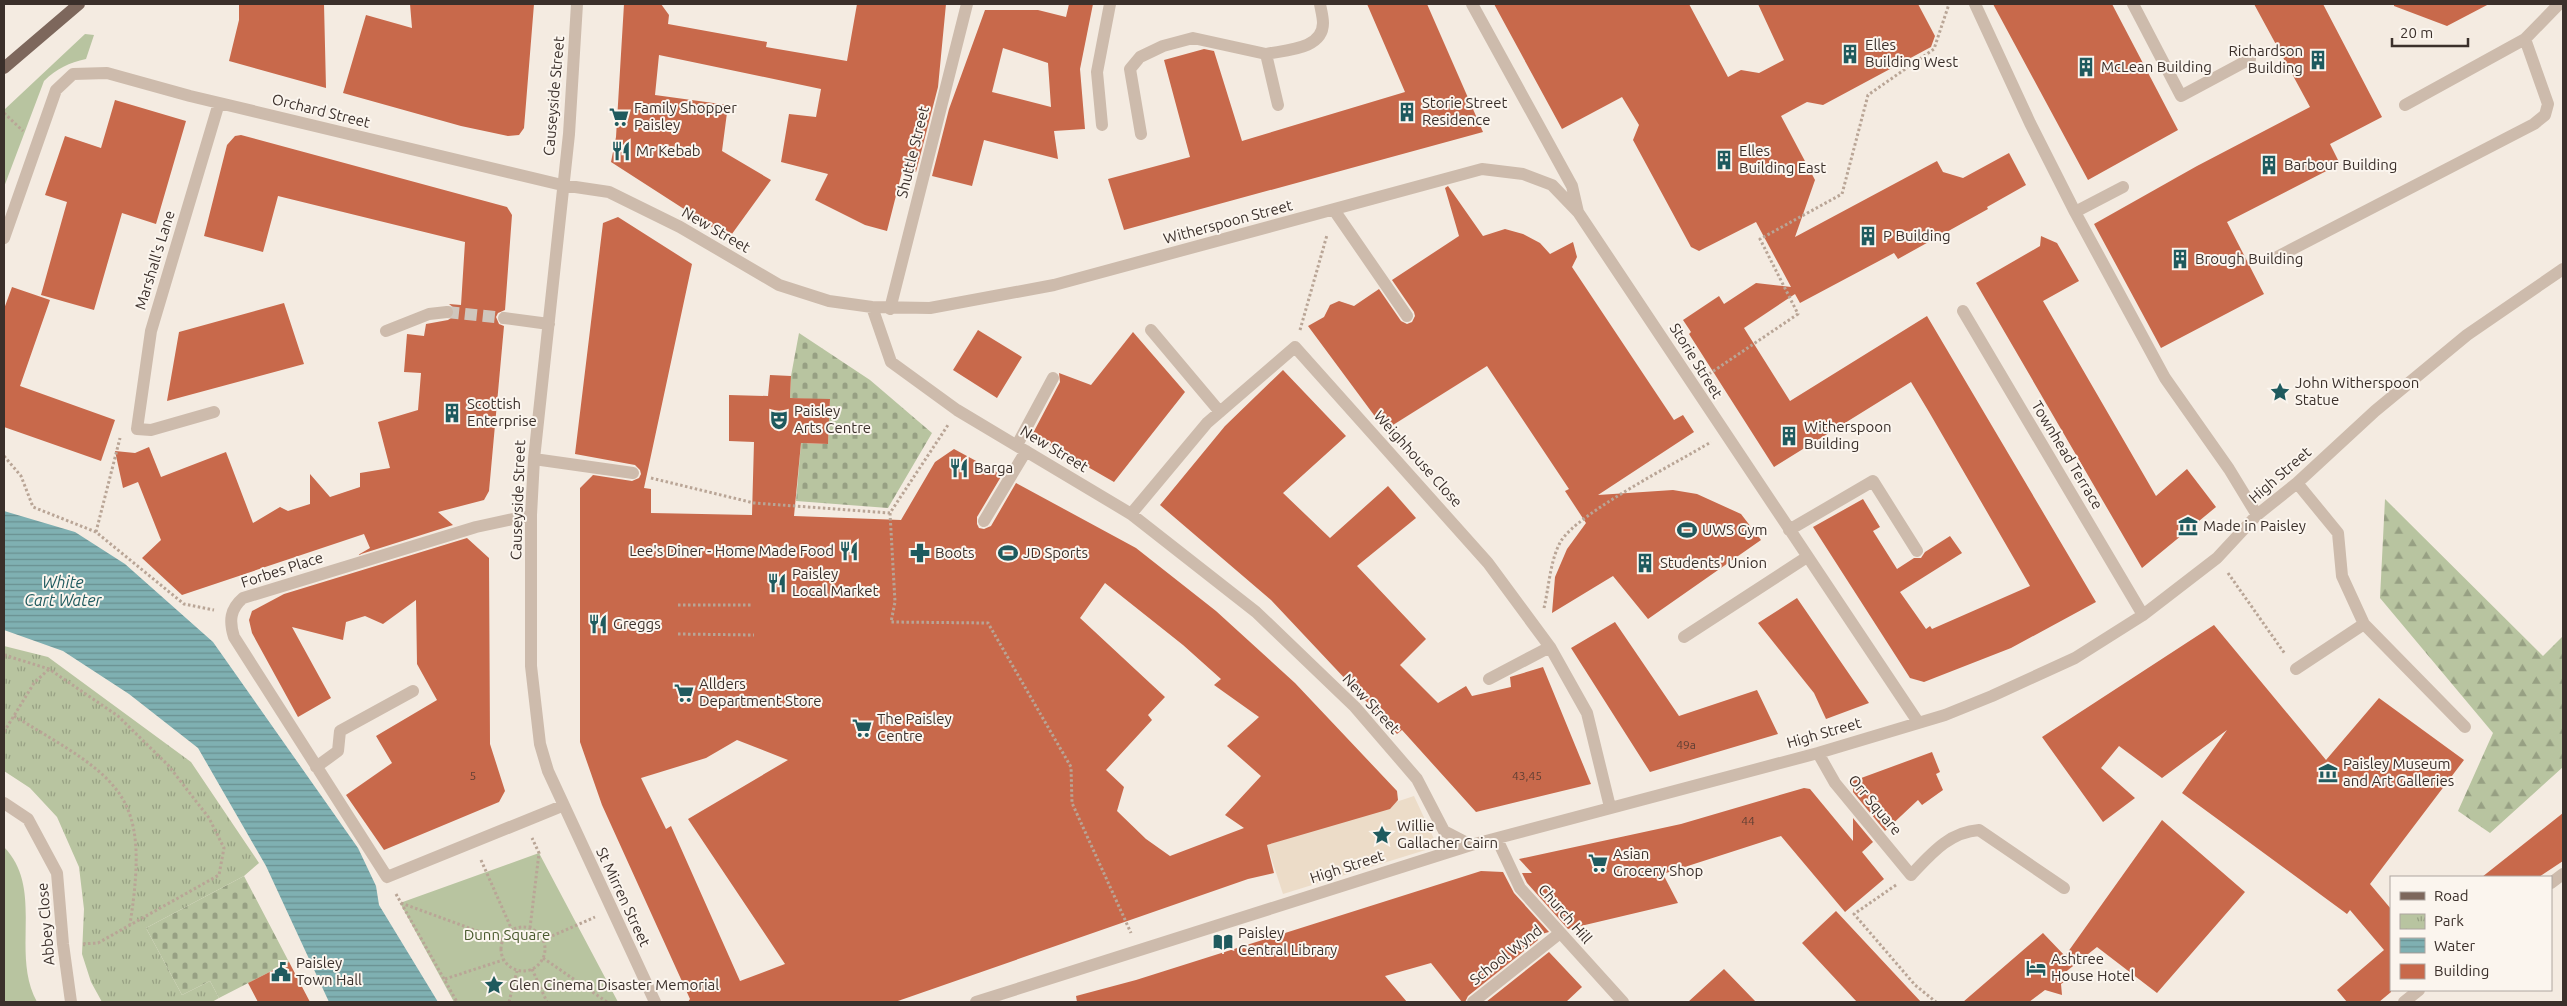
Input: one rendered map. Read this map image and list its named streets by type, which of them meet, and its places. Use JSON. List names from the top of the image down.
{
  "streets": {
    "street": [
      "Causeyside Street",
      "Orchard Street",
      "Shuttle Street",
      "Witherspoon Street",
      "New Street",
      "Marshall's Lane",
      "Storie Street",
      "Townhead Terrace",
      "Weighhouse Close",
      "High Street",
      "Forbes Place",
      "Orr Square",
      "St Mirren Street",
      "Church Hill",
      "Abbey Close",
      "School Wynd"
    ]
  },
  "crossings": [
    ["Causeyside Street", "Orchard Street"],
    ["Causeyside Street", "New Street"],
    ["Causeyside Street", "Forbes Place"],
    ["Causeyside Street", "St Mirren Street"],
    ["Orchard Street", "New Street"],
    ["Orchard Street", "Marshall's Lane"],
    ["Shuttle Street", "Witherspoon Street"],
    ["Witherspoon Street", "New Street"],
    ["Witherspoon Street", "Storie Street"],
    ["New Street", "High Street"],
    ["Storie Street", "High Street"],
    ["Townhead Terrace", "High Street"],
    ["Weighhouse Close", "High Street"],
    ["High Street", "Orr Square"],
    ["High Street", "Church Hill"],
    ["Church Hill", "School Wynd"]
  ],
  "water": ["White Cart Water"],
  "parks": ["Dunn Square"],
  "places": {
    "building": [
      "Elles Building West",
      "Richardson Building",
      "McLean Building",
      "Storie Street Residence",
      "Elles Building East",
      "Barbour Building",
      "P Building",
      "Brough Building",
      "Scottish Enterprise",
      "Witherspoon Building",
      "Students' Union"
    ],
    "supermarket": [
      "Family Shopper Paisley",
      "Allders Department Store",
      "The Paisley Centre",
      "Asian Grocery Shop"
    ],
    "restaurant": [
      "Mr Kebab",
      "Barga",
      "Lee's Diner - Home Made Food",
      "Paisley Local Market",
      "Greggs"
    ],
    "place": ["John Witherspoon Statue", "Willie Gallacher Cairn", "Glen Cinema Disaster Memorial"],
    "theatre": ["Paisley Arts Centre"],
    "museum": ["Made in Paisley", "Paisley Museum and Art Galleries"],
    "sports": ["UWS Gym", "JD Sports"],
    "pharmacy": ["Boots"],
    "library": ["Paisley Central Library"],
    "hotel": ["Ashtree House Hotel"],
    "public building": ["Paisley Town Hall"]
  },
  "house_numbers": [
    "49a",
    "5",
    "43,45",
    "44"
  ],
  "legend": [
    "Road",
    "Park",
    "Water",
    "Building"
  ],
  "scale_bar": "20 m"
}
